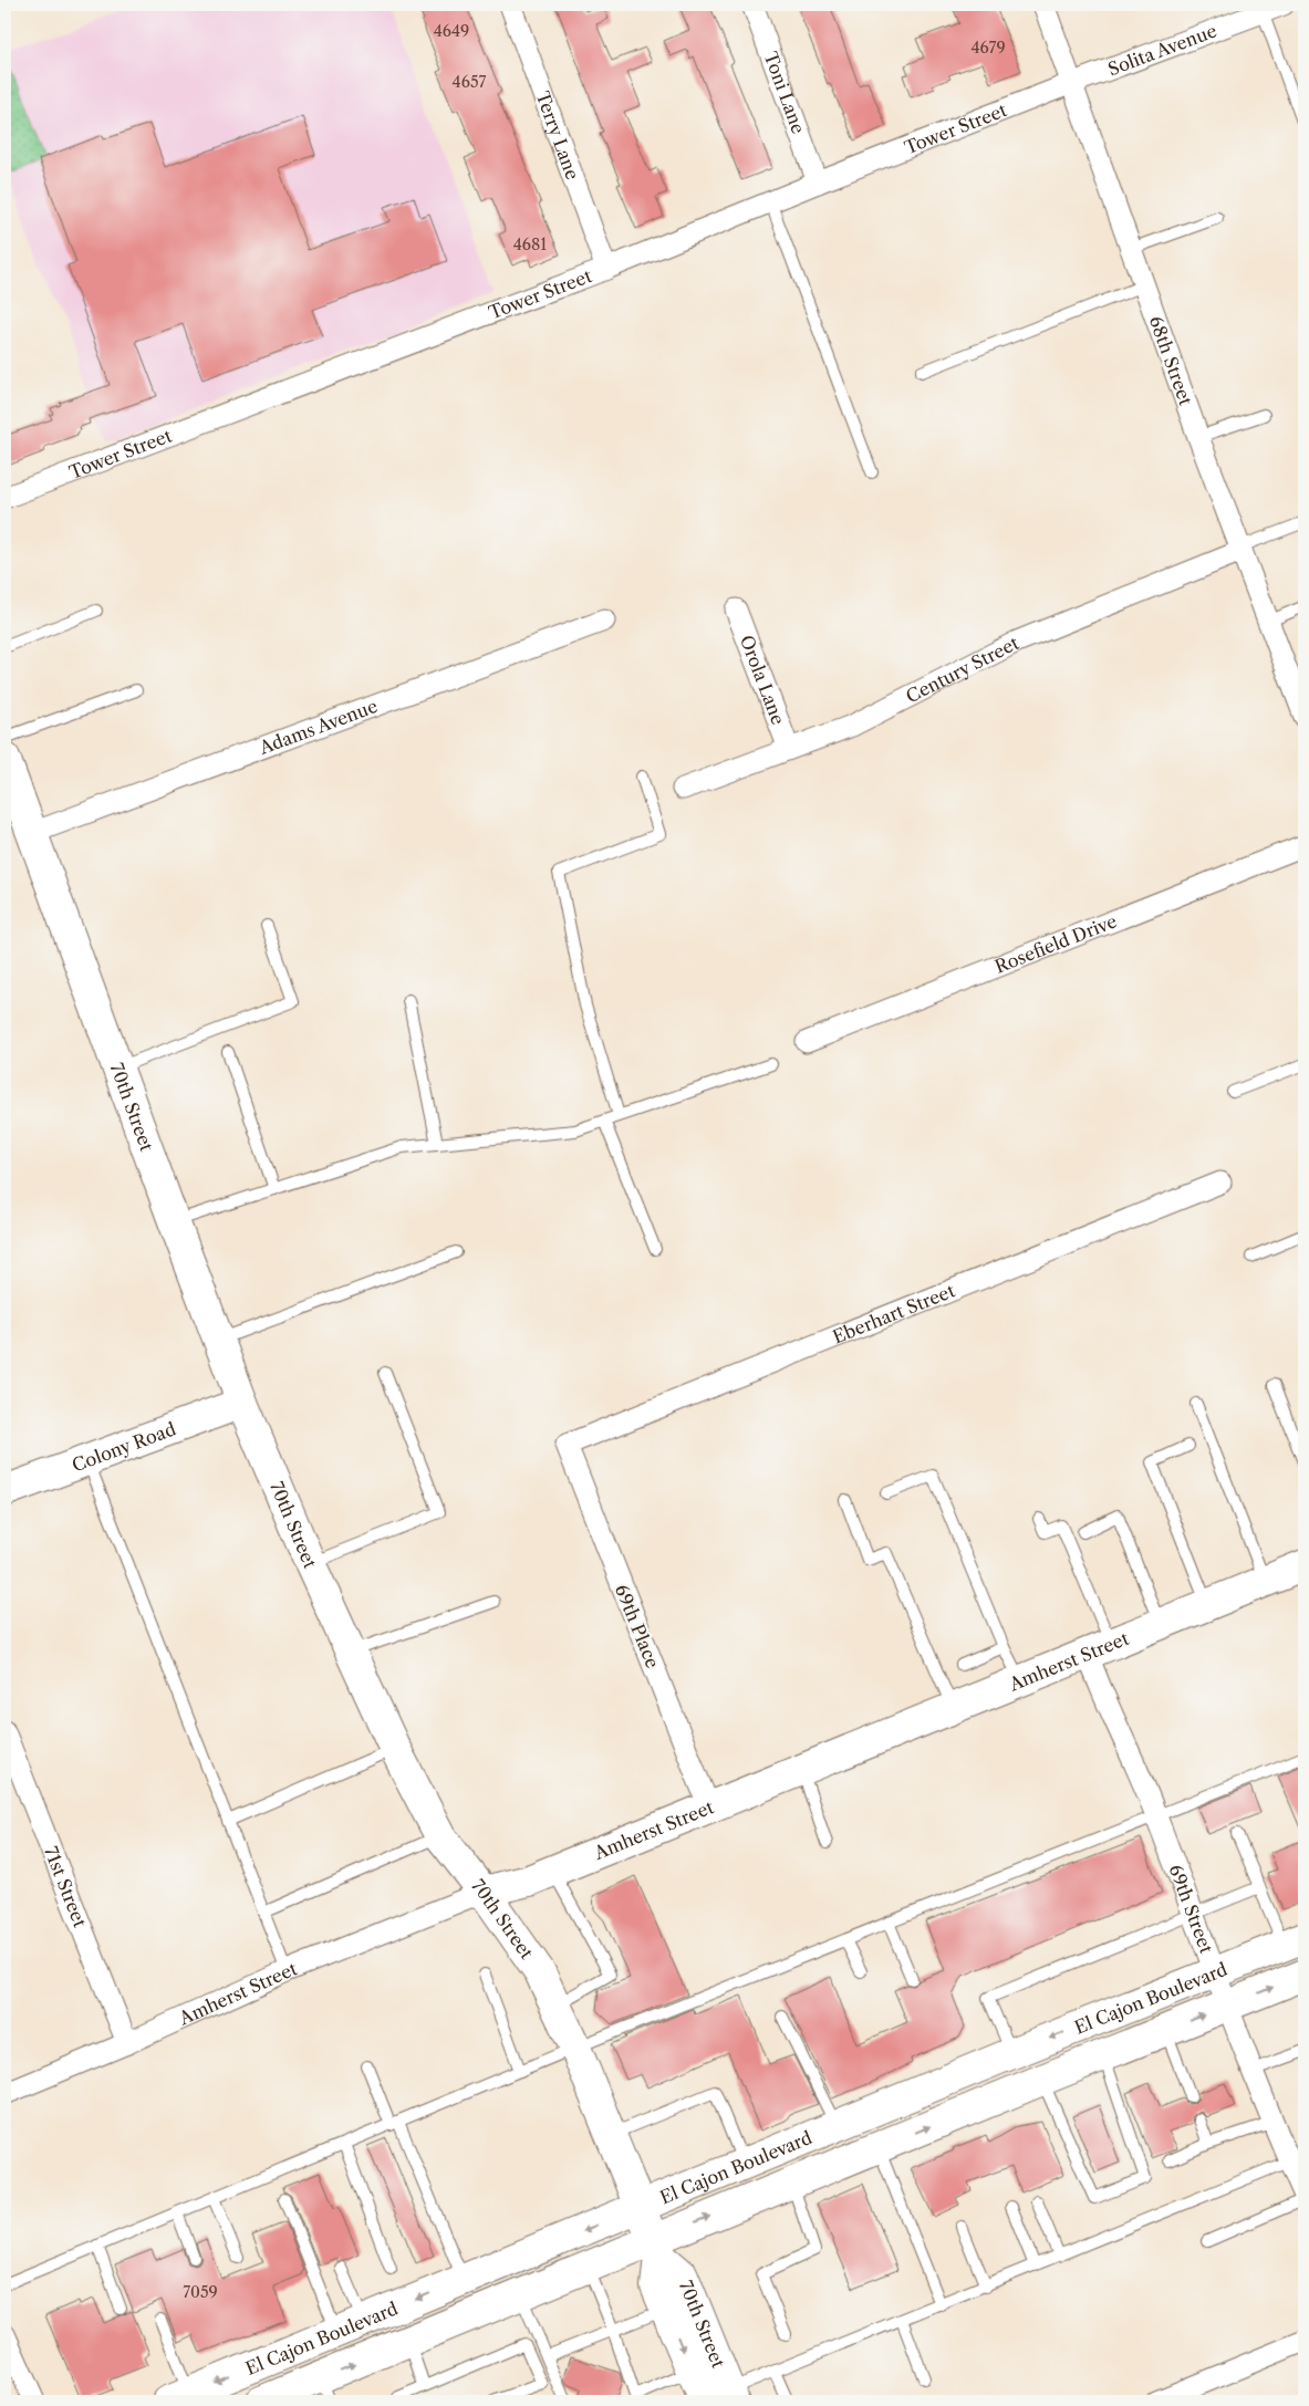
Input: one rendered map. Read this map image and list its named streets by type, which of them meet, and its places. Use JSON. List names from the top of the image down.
{
  "streets": {
    "main road": [
      "70th Street",
      "Colony Road",
      "Amherst Street",
      "El Cajon Boulevard"
    ],
    "street": [
      "Solita Avenue",
      "Toni Lane",
      "Tower Street",
      "Terry Lane",
      "68th Street",
      "Century Street",
      "Orola Lane",
      "Adams Avenue",
      "Rosefield Drive",
      "Eberhart Street",
      "69th Place",
      "71st Street",
      "69th Street"
    ]
  },
  "crossings": [
    ["Solita Avenue", "Tower Street"],
    ["Solita Avenue", "68th Street"],
    ["Toni Lane", "Tower Street"],
    ["Tower Street", "Terry Lane"],
    ["Tower Street", "68th Street"],
    ["68th Street", "Century Street"],
    ["Century Street", "Orola Lane"],
    ["Adams Avenue", "70th Street"],
    ["70th Street", "Colony Road"],
    ["70th Street", "Amherst Street"],
    ["70th Street", "El Cajon Boulevard"],
    ["Eberhart Street", "69th Place"],
    ["69th Place", "Amherst Street"],
    ["Amherst Street", "71st Street"],
    ["Amherst Street", "69th Street"],
    ["69th Street", "El Cajon Boulevard"]
  ],
  "house_numbers": [
    "4649",
    "4679",
    "4657",
    "4681",
    "7059"
  ]
}
